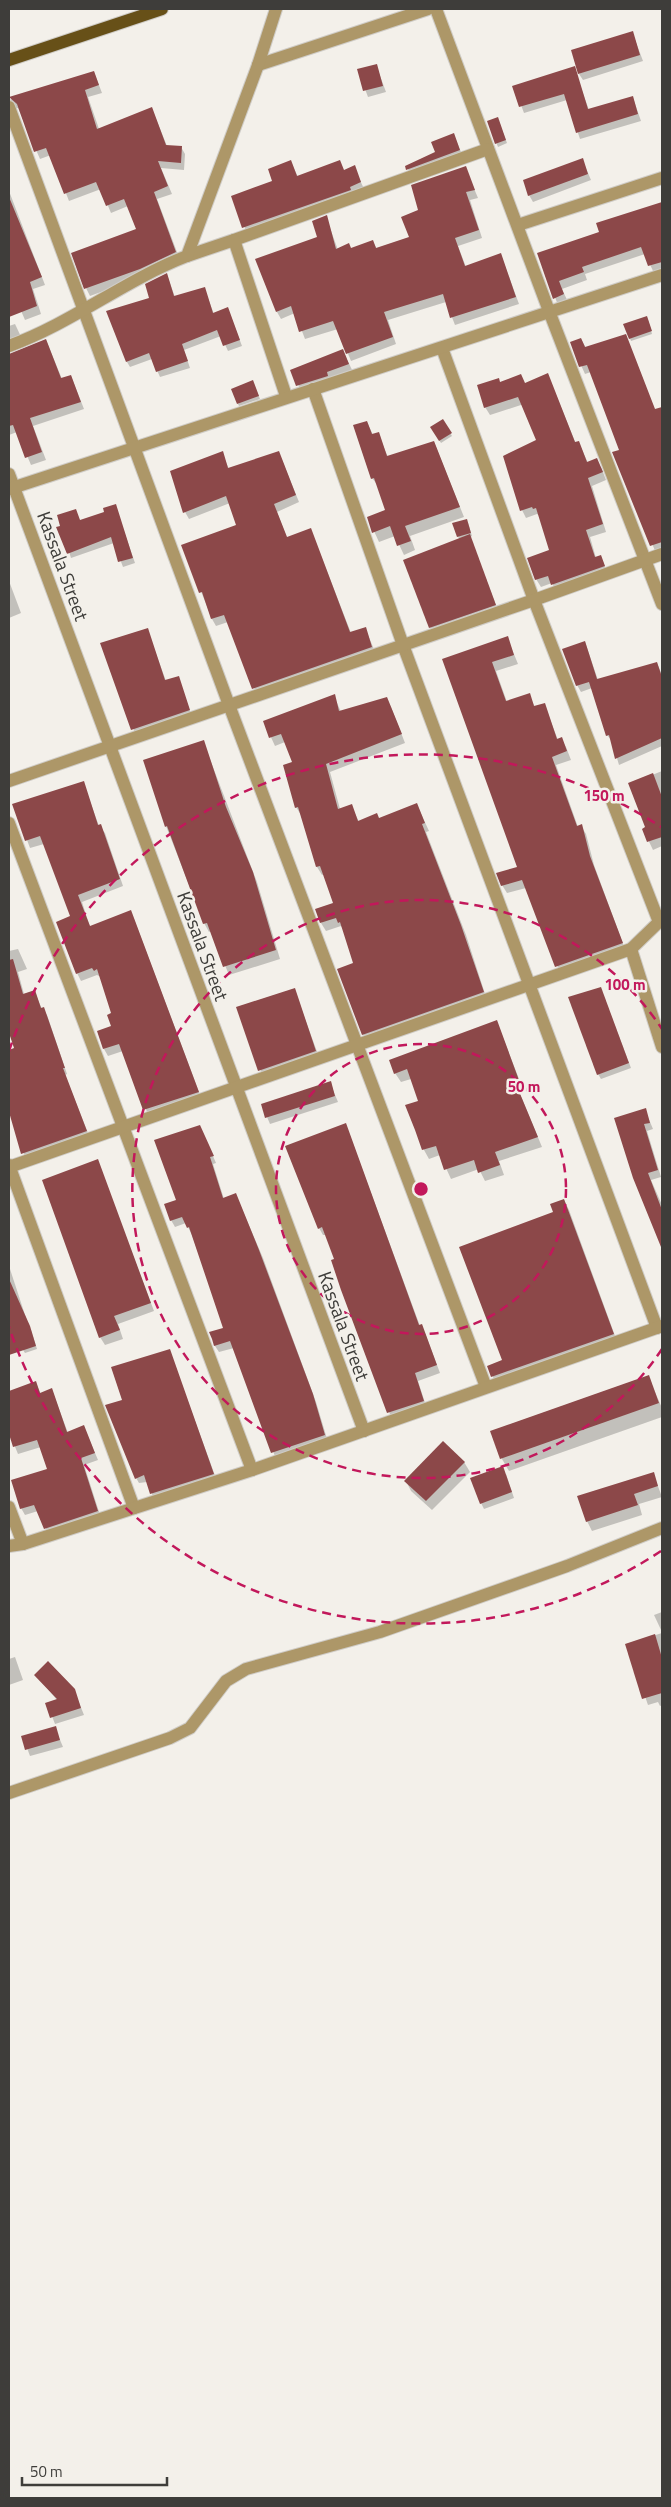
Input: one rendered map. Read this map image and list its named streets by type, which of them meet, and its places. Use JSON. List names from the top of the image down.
{
  "streets": {
    "street": ["Kassala Street"]
  },
  "scale_bar": "50 m",
  "rings": ["150 m", "100 m", "50 m"]
}
